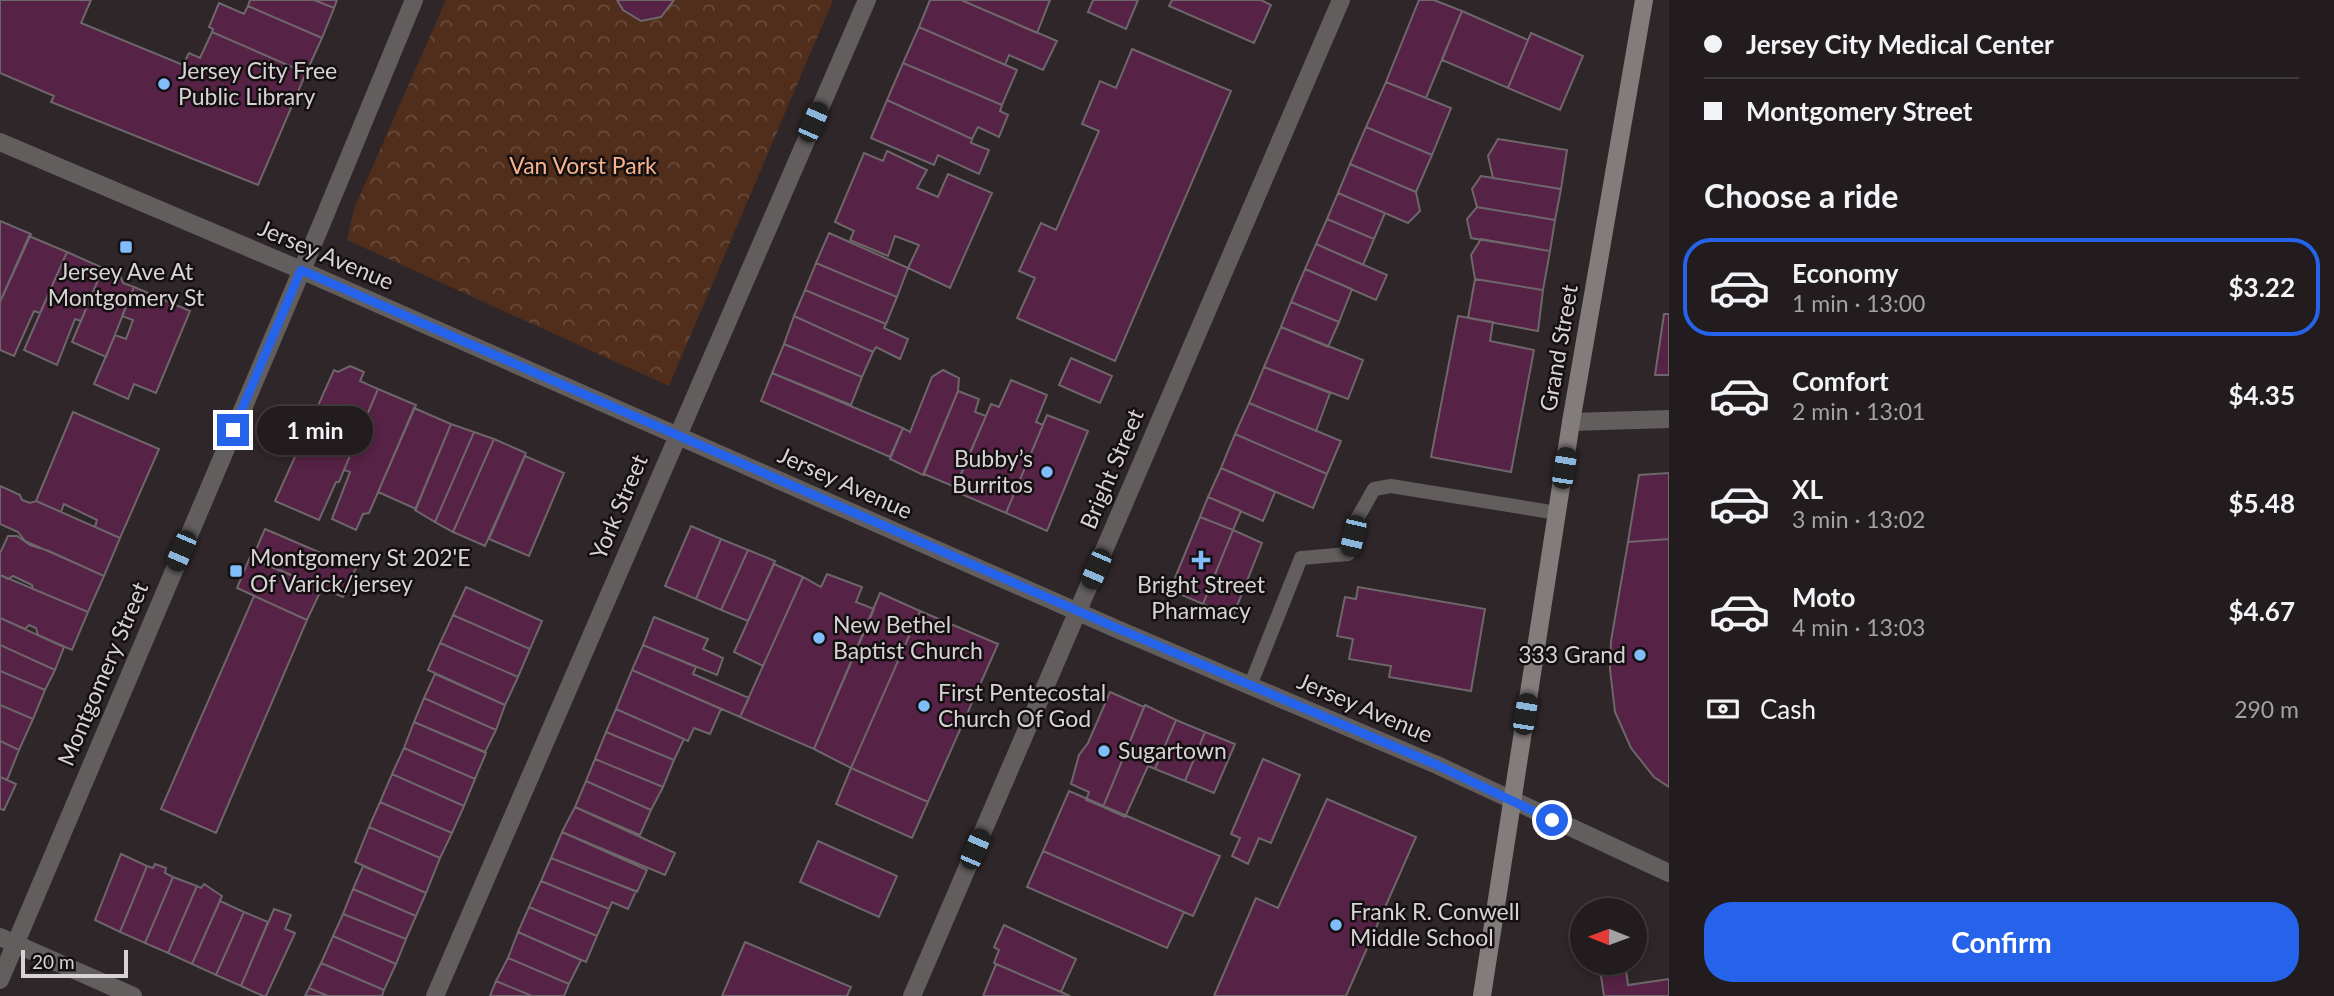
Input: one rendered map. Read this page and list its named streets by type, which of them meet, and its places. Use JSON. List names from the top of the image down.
{
  "streets": {
    "main road": ["Grand Street"],
    "street": [
      "Jersey Avenue",
      "Bright Street",
      "York Street",
      "Montgomery Street"
    ]
  },
  "crossings": [
    ["Jersey Avenue", "Grand Street"],
    ["Jersey Avenue", "Bright Street"],
    ["Jersey Avenue", "York Street"],
    ["Jersey Avenue", "Montgomery Street"]
  ],
  "parks": ["Van Vorst Park"],
  "places": {
    "other": [
      "Jersey City Free Public Library",
      "Bubby’s Burritos",
      "New Bethel Baptist Church",
      "333 Grand",
      "First Pentecostal Church Of God",
      "Sugartown",
      "Frank R. Conwell Middle School"
    ],
    "transit": ["Jersey Ave At Montgomery St", "Montgomery St 202'E Of Varick/jersey"],
    "health": ["Bright Street Pharmacy"]
  },
  "scale_bar": "20 m",
  "north": "left",
  "page": {
    "banner": ["Jersey City Medical Center", "Montgomery Street"],
    "heading": "Choose a ride",
    "list": [
      {
        "name": "Economy",
        "note": "1 min · 13:00",
        "value": "$3.22"
      },
      {
        "name": "Comfort",
        "note": "2 min · 13:01",
        "value": "$4.35"
      },
      {
        "name": "XL",
        "note": "3 min · 13:02",
        "value": "$5.48"
      },
      {
        "name": "Moto",
        "note": "4 min · 13:03",
        "value": "$4.67"
      }
    ],
    "bubble": "1 min",
    "pay": ["Cash", "290 m"],
    "buttons": "Confirm",
    "scale": "20 m"
  }
}
